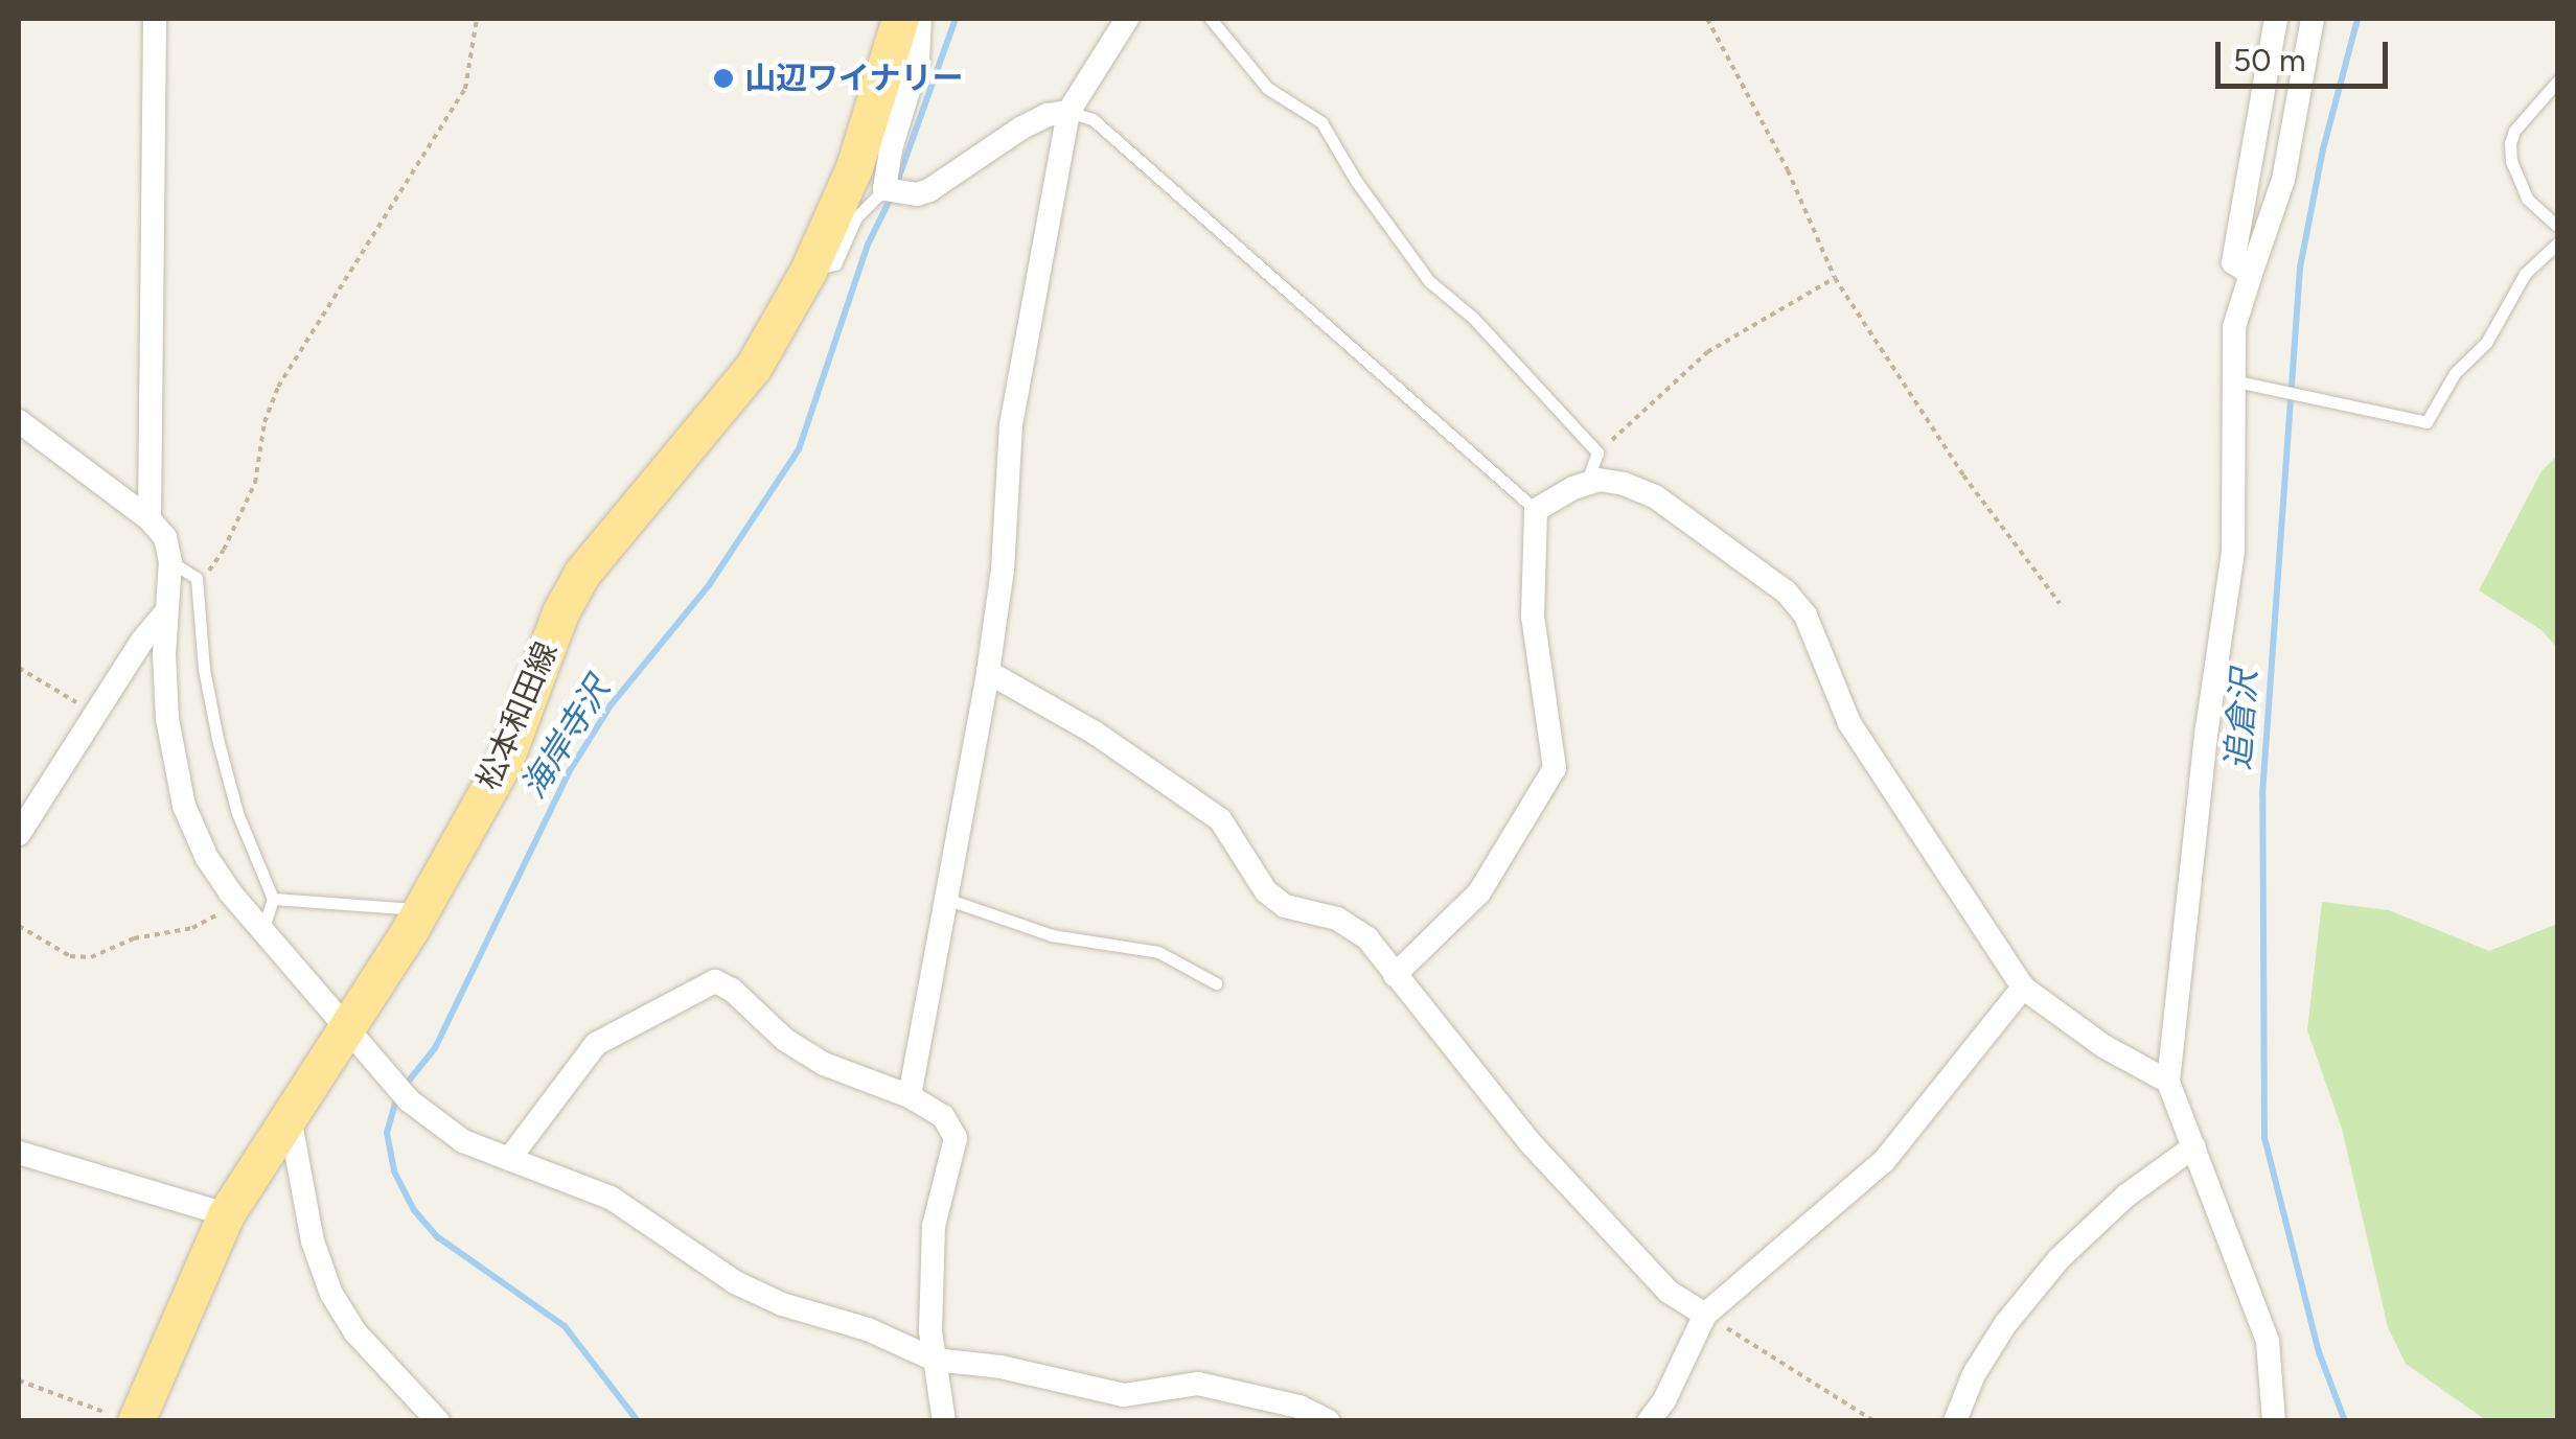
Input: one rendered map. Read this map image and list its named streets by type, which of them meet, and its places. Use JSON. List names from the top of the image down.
{
  "streets": {
    "main road": ["松本和田線"]
  },
  "water": ["追倉沢", "海岸寺沢"],
  "places": ["山辺ワイナリー"],
  "scale_bar": "50 m"
}
